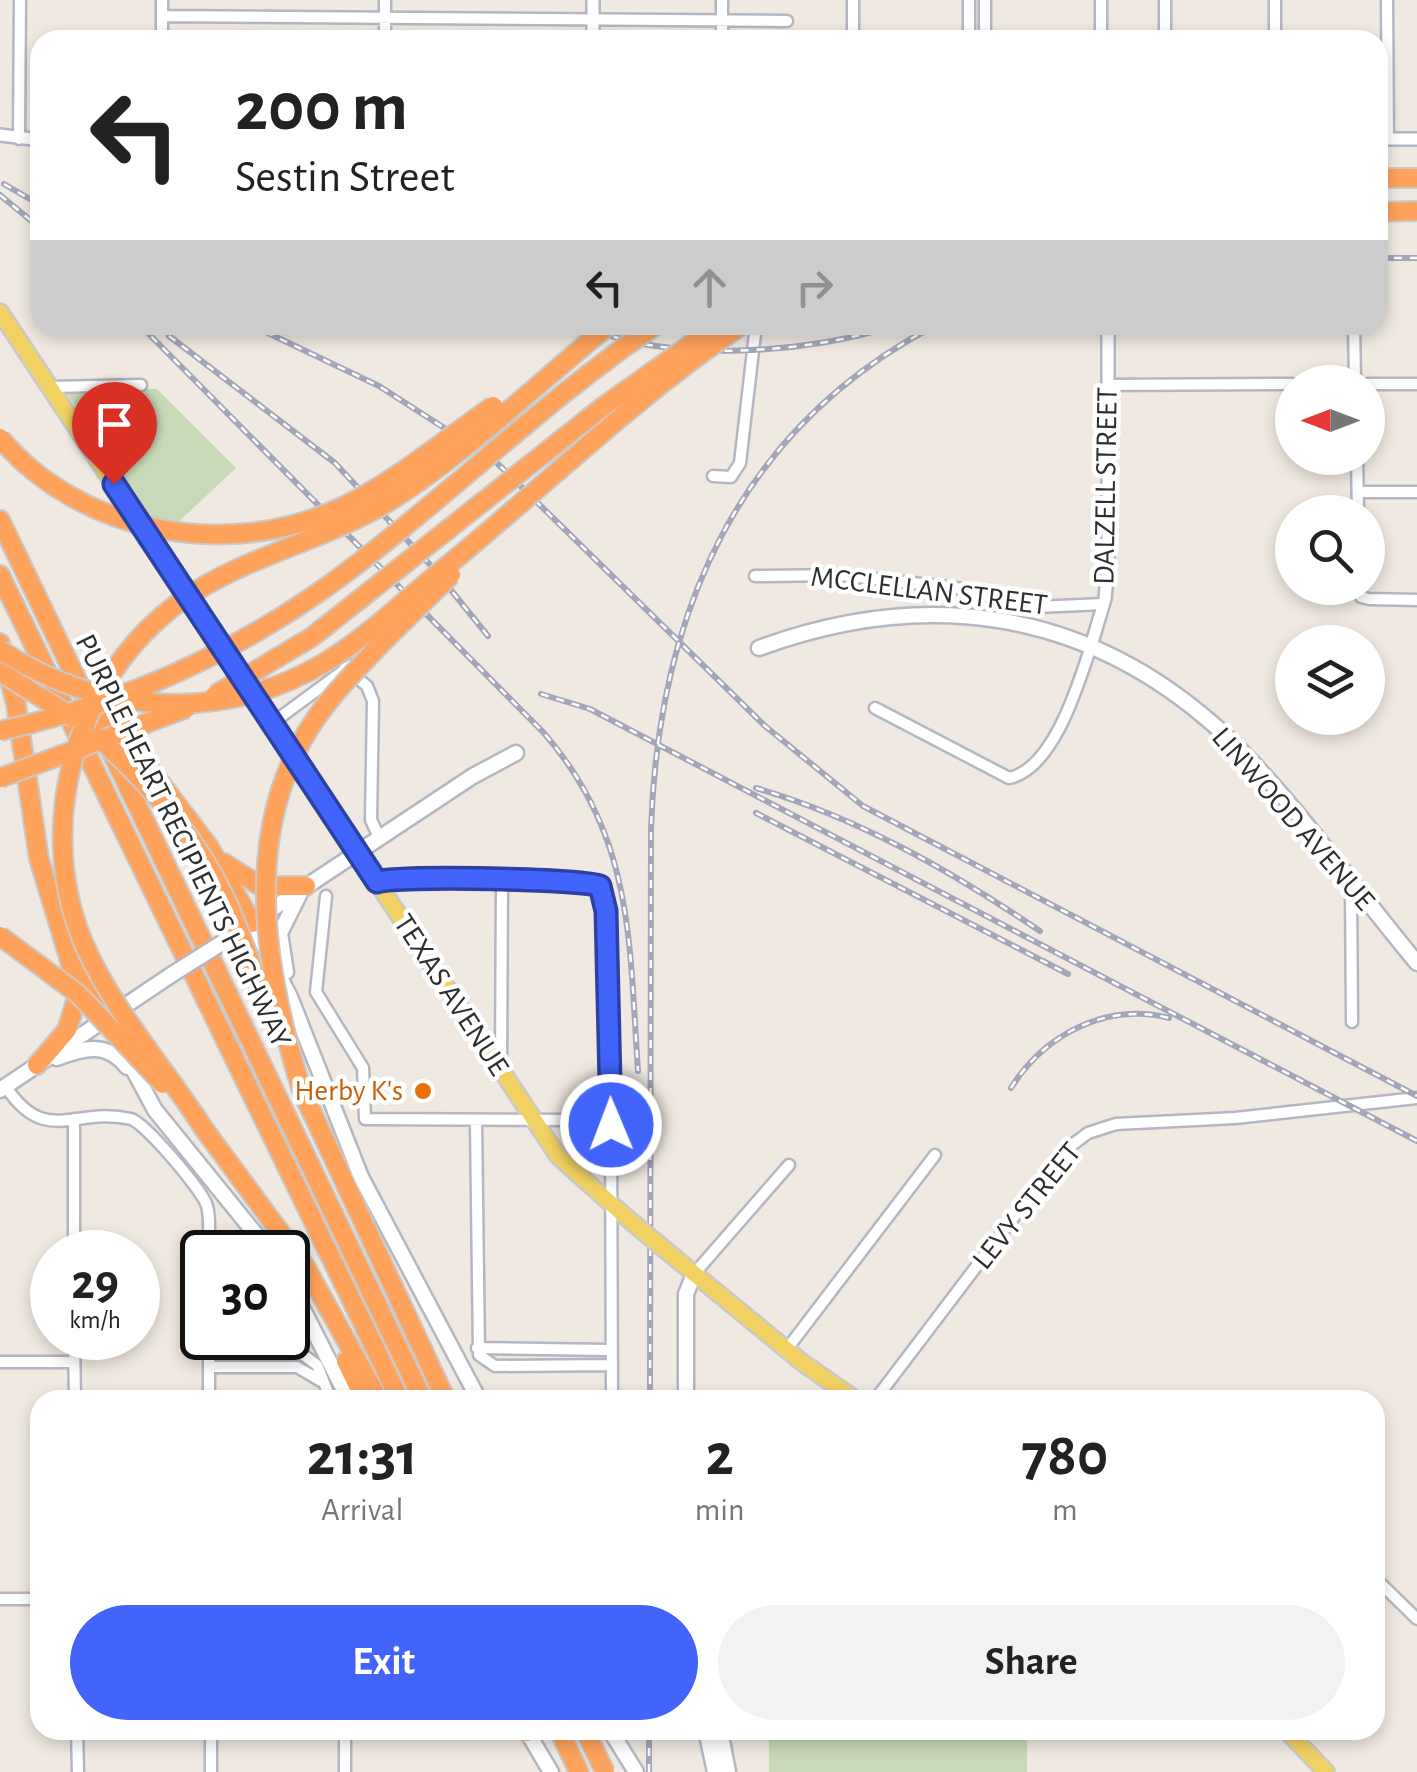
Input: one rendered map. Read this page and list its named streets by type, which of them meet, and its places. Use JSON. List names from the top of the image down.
{
  "streets": {
    "highway": ["PURPLE HEART RECIPIENTS HIGHWAY"],
    "main road": ["LINWOOD AVENUE", "TEXAS AVENUE"],
    "street": ["DALZELL STREET", "MCCLELLAN STREET", "LEVY STREET"]
  },
  "crossings": [
    ["DALZELL STREET", "MCCLELLAN STREET"],
    ["DALZELL STREET", "LINWOOD AVENUE"]
  ],
  "places": ["Herby K's"],
  "north": "left",
  "page": {
    "turn": ["200 m", "Sestin Street"],
    "speed": "29 km/h",
    "limit": "30",
    "eta": [
      "21:31",
      "Arrival",
      "2",
      "min",
      "780",
      "m"
    ],
    "buttons": ["Exit", "Share"]
  }
}
